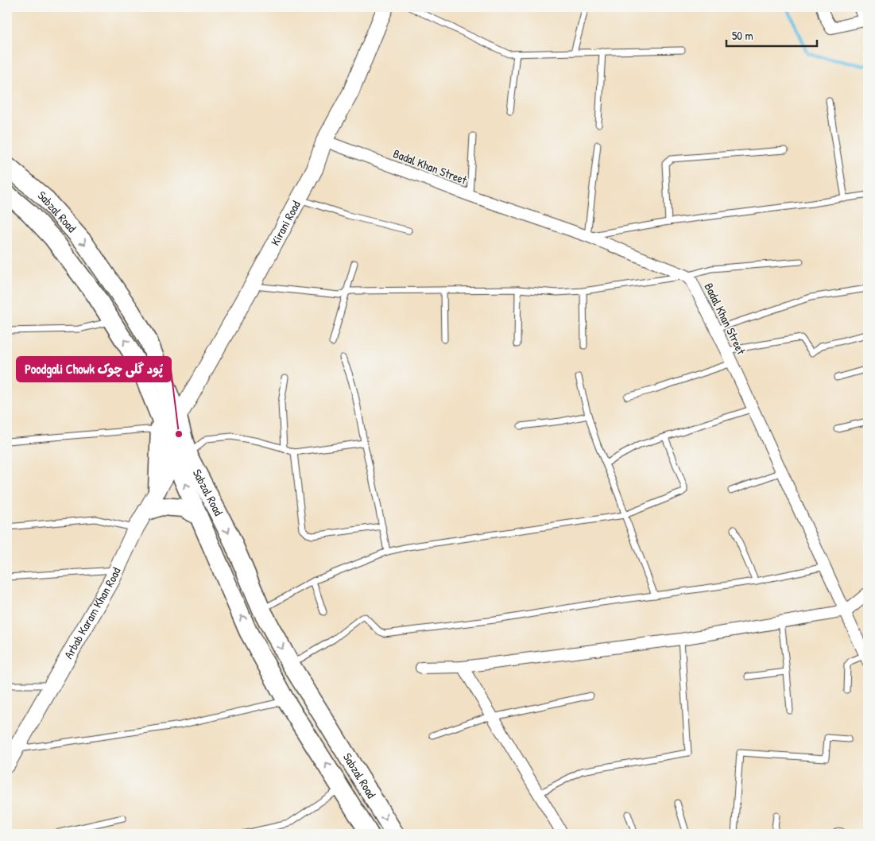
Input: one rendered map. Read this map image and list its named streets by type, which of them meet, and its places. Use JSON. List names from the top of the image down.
{
  "streets": {
    "main road": ["Sabzal Road", "Kirani Road", "Arbab Karam Khan Road"],
    "street": ["Badal Khan Street"]
  },
  "crossings": [
    ["Badal Khan Street", "Kirani Road"],
    ["Sabzal Road", "Kirani Road"],
    ["Sabzal Road", "Arbab Karam Khan Road"]
  ],
  "places": ["Poodgali Chowk پُود گلی چوک"],
  "scale_bar": "50 m"
}
